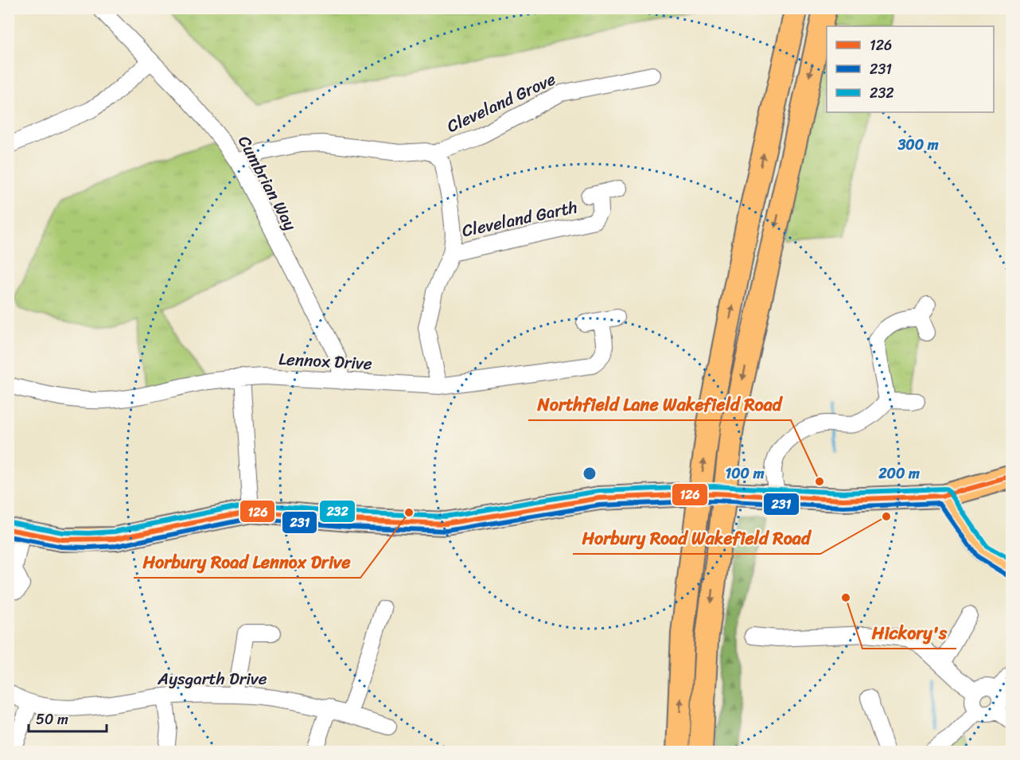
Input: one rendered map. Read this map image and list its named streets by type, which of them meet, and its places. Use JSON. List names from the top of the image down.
{
  "streets": {
    "street": [
      "Cleveland Grove",
      "Cumbrian Way",
      "Cleveland Garth",
      "Lennox Drive",
      "Aysgarth Drive"
    ]
  },
  "crossings": [
    ["Cleveland Grove", "Cumbrian Way"],
    ["Cumbrian Way", "Lennox Drive"]
  ],
  "places": [
    "Northfield Lane Wakefield Road",
    "Horbury Road Lennox Drive",
    "Horbury Road Wakefield Road",
    "Hickory's"
  ],
  "lines": ["transit line 126", "transit line 232", "transit line 231"],
  "legend": ["126", "231", "232"],
  "scale_bar": "50 m",
  "rings": ["300 m", "100 m", "200 m"]
}
